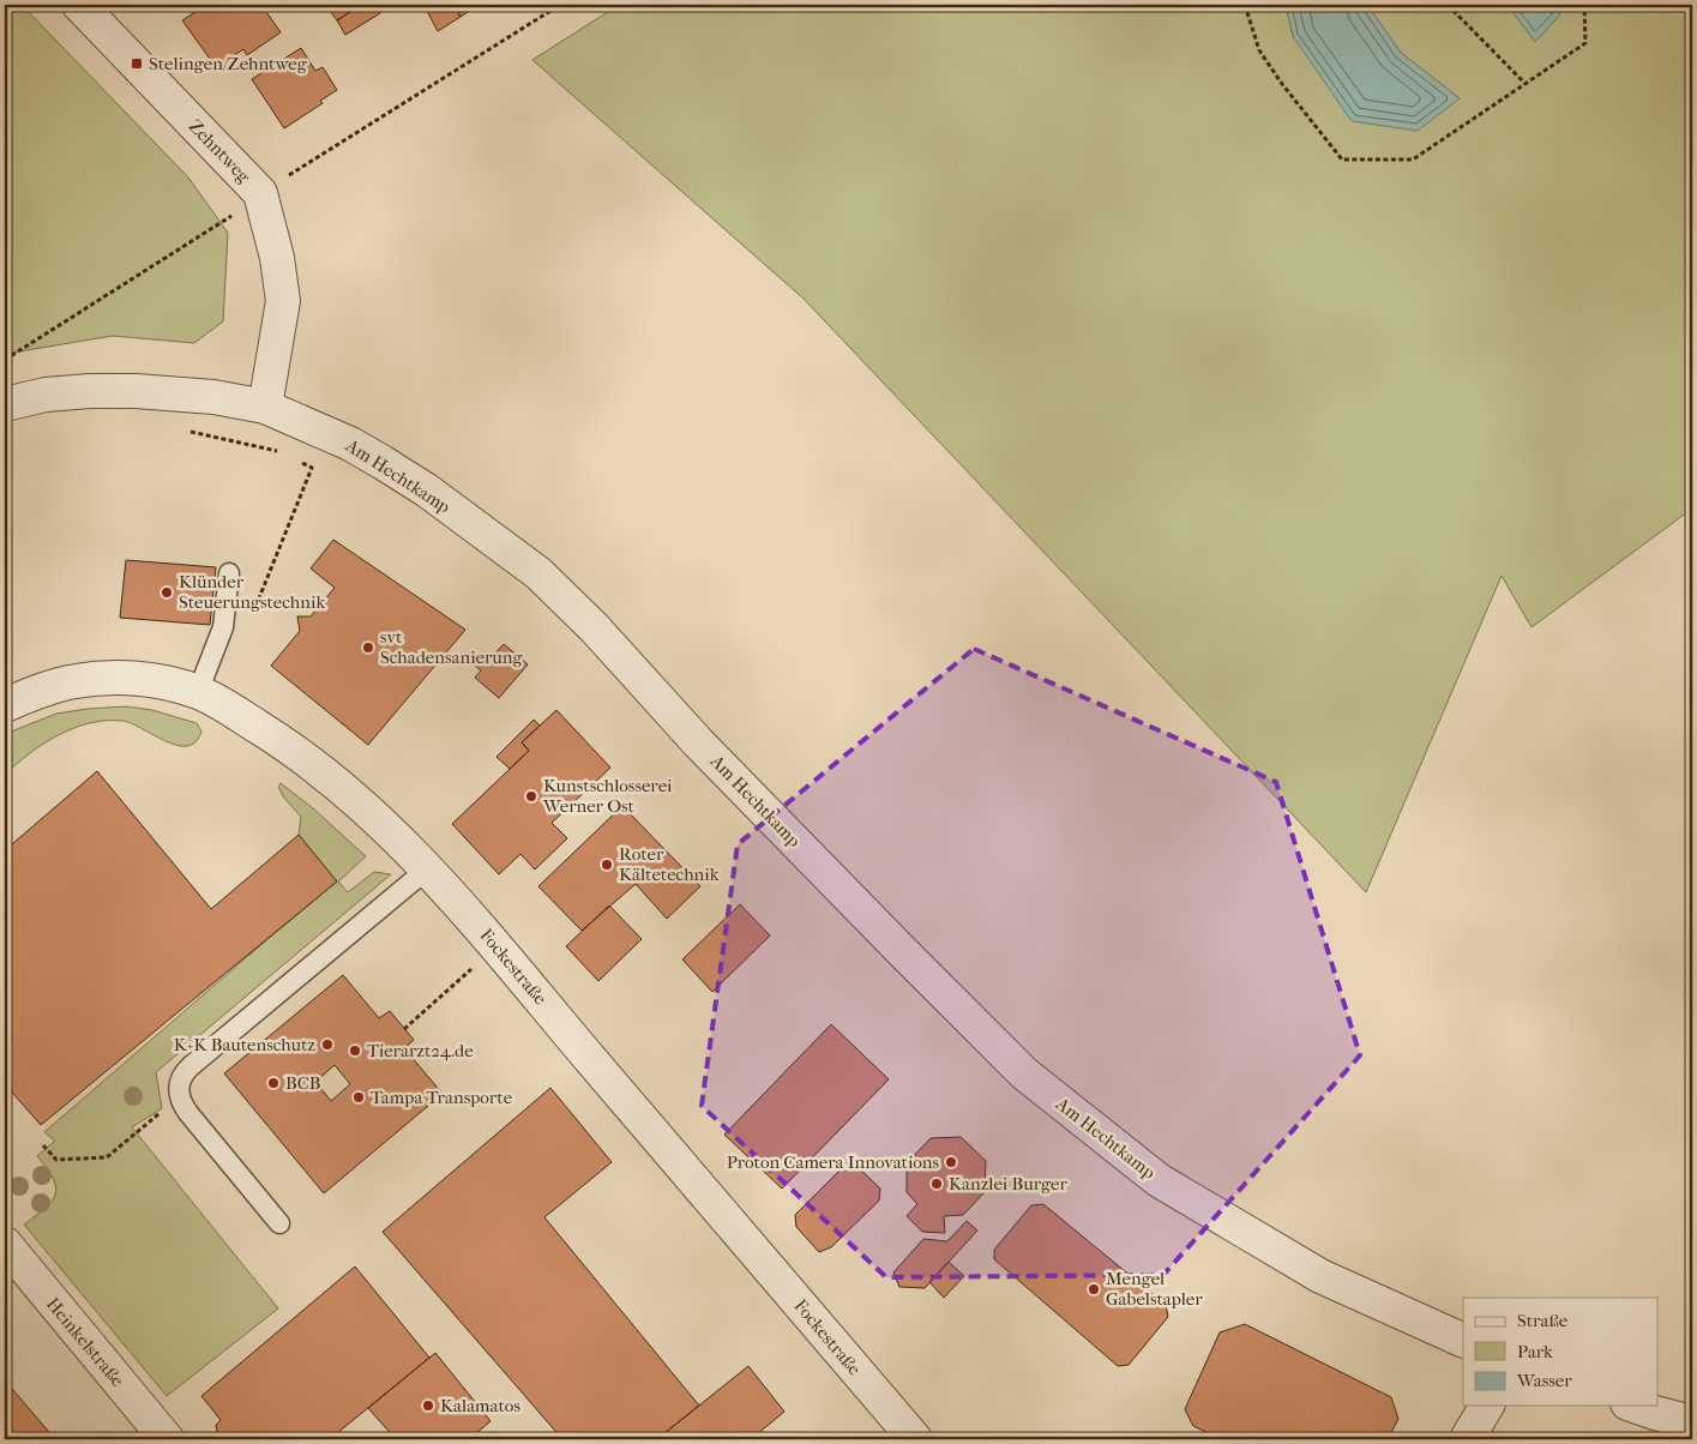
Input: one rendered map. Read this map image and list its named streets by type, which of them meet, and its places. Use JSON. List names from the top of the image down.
{
  "streets": {
    "street": [
      "Zehntweg",
      "Am Hechtkamp",
      "Fockestraße",
      "Heinkelstraße"
    ]
  },
  "crossings": [
    ["Zehntweg", "Am Hechtkamp"]
  ],
  "places": {
    "transit": ["Stelingen/Zehntweg"],
    "other": [
      "Klünder Steuerungstechnik",
      "svt Schadensanierung",
      "Kunstschlosserei Werner Ost",
      "Roter Kältetechnik",
      "K+K Bautenschutz",
      "Tierarzt24.de",
      "BCB",
      "Tampa Transporte",
      "Proton Camera Innovations",
      "Kanzlei Burger",
      "Mengel Gabelstapler",
      "Kalamatos"
    ]
  },
  "legend": ["Straße", "Park", "Wasser"]
}
